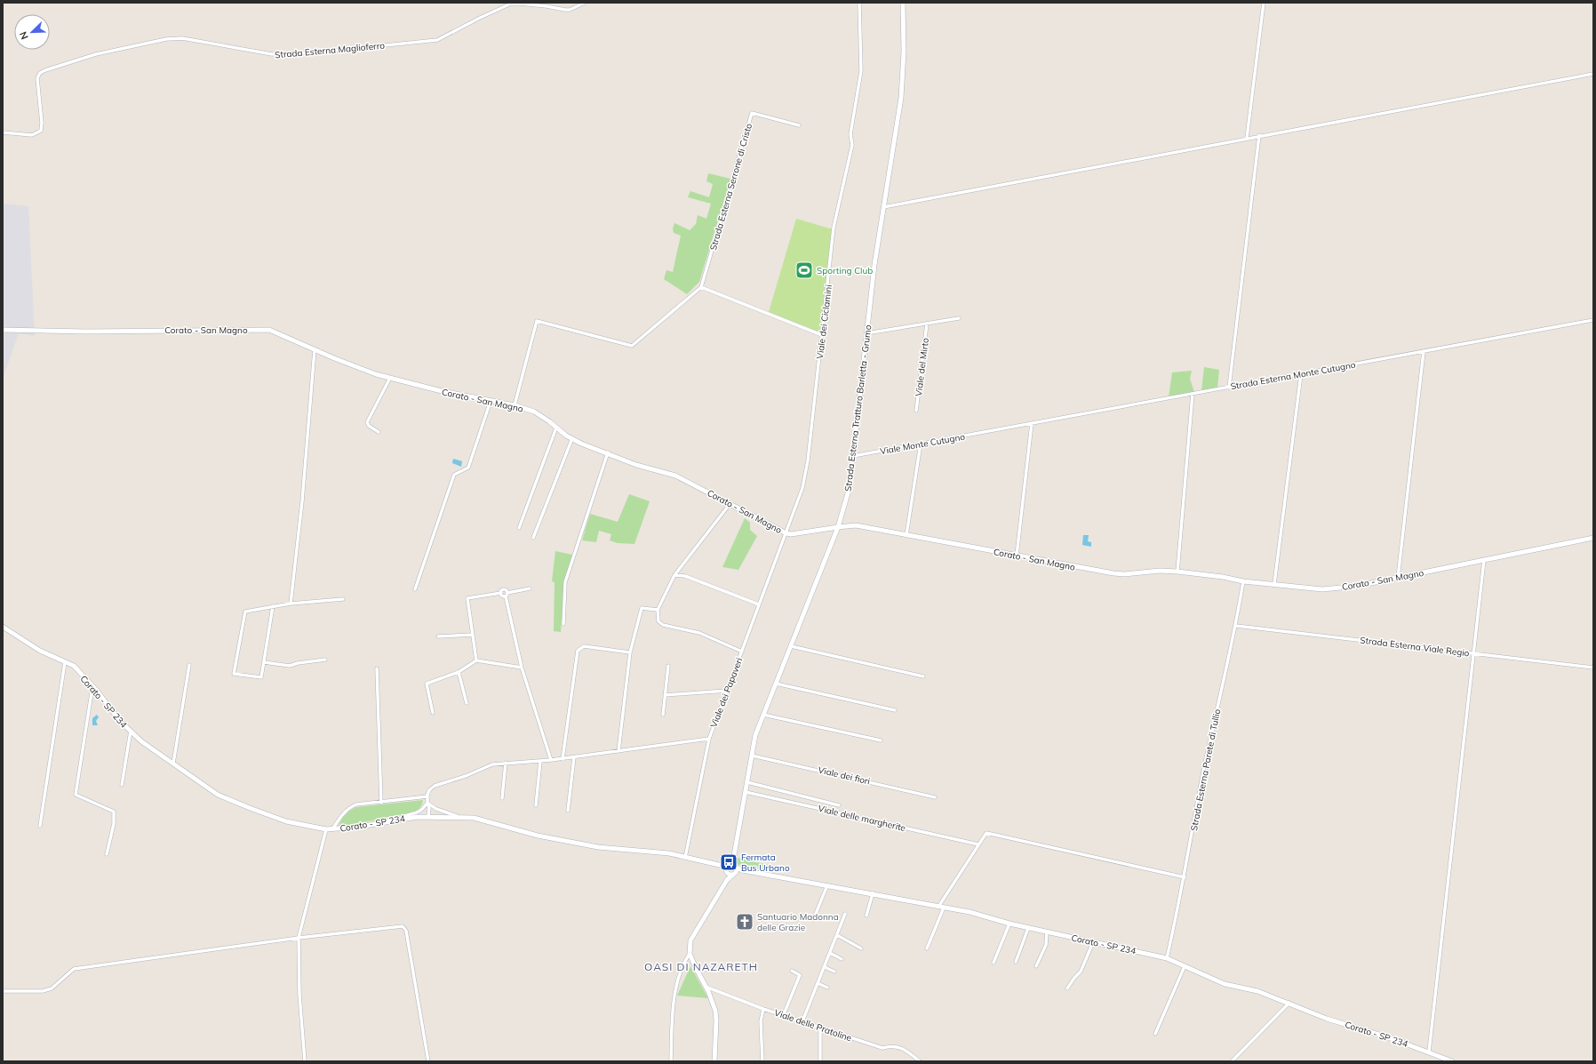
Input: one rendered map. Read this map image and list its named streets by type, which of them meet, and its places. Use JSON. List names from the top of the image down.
{
  "streets": {
    "main road": ["Corato - San Magno", "Strada Esterna Tratturo Barletta - Grumo", "Corato - SP 234"],
    "street": [
      "Strada Esterna Maglioferro",
      "Strada Esterna Serrone di Cristo",
      "Viale dei Ciclamini",
      "Viale del Mirto",
      "Strada Esterna Monte Cutugno",
      "Viale Monte Cutugno",
      "Strada Esterna Viale Regio",
      "Viale dei Papaveri",
      "Strada Esterna Parete di Tullio",
      "Viale dei fiori",
      "Viale delle margherite",
      "Viale delle Pratoline"
    ]
  },
  "crossings": [
    ["Viale dei Ciclamini", "Corato - San Magno"],
    ["Viale dei Ciclamini", "Viale dei Papaveri"],
    ["Corato - San Magno", "Strada Esterna Tratturo Barletta - Grumo"],
    ["Corato - San Magno", "Viale dei Papaveri"],
    ["Corato - San Magno", "Strada Esterna Parete di Tullio"],
    ["Strada Esterna Monte Cutugno", "Viale Monte Cutugno"],
    ["Strada Esterna Tratturo Barletta - Grumo", "Viale Monte Cutugno"],
    ["Strada Esterna Tratturo Barletta - Grumo", "Corato - SP 234"],
    ["Strada Esterna Tratturo Barletta - Grumo", "Viale dei fiori"],
    ["Strada Esterna Tratturo Barletta - Grumo", "Viale delle margherite"],
    ["Strada Esterna Viale Regio", "Strada Esterna Parete di Tullio"],
    ["Viale dei Papaveri", "Corato - SP 234"],
    ["Corato - SP 234", "Strada Esterna Parete di Tullio"]
  ],
  "districts": ["OASI DI NAZARETH"],
  "places": {
    "sports": ["Sporting Club"],
    "bus stop": ["Fermata Bus Urbano"],
    "church": ["Santuario Madonna delle Grazie"]
  },
  "north": "bottom left"
}
